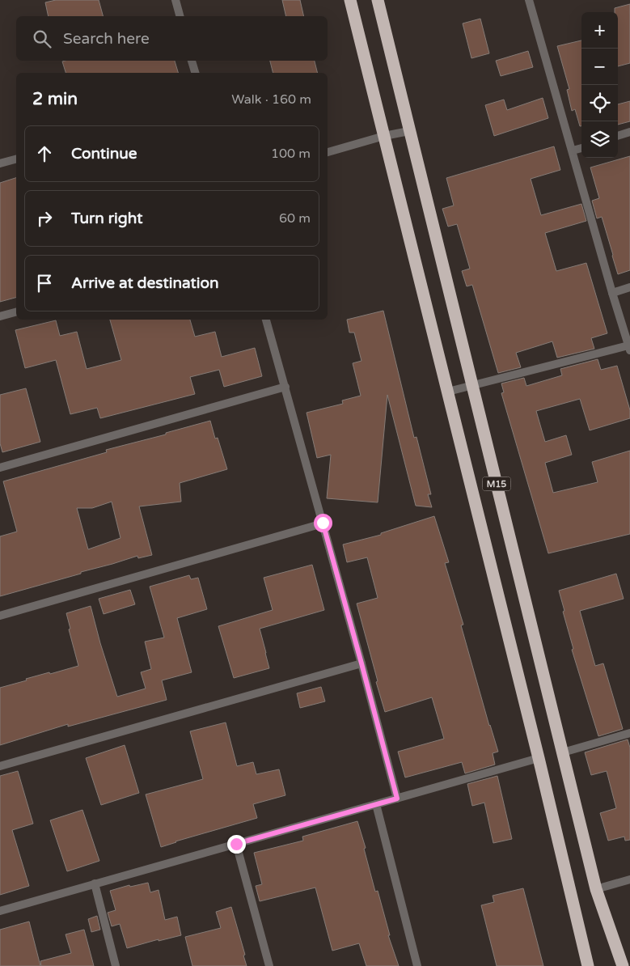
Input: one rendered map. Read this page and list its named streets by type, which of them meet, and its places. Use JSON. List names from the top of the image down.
{
  "streets": {
    "highway": ["M15"]
  },
  "page": {
    "map_buttons": ["+", "−"],
    "search": "Search here",
    "heading": ["2 min", "Walk · 160 m"],
    "list": [
      ["Continue", "100 m"],
      ["Turn right", "60 m"],
      "Arrive at destination"
    ]
  }
}
